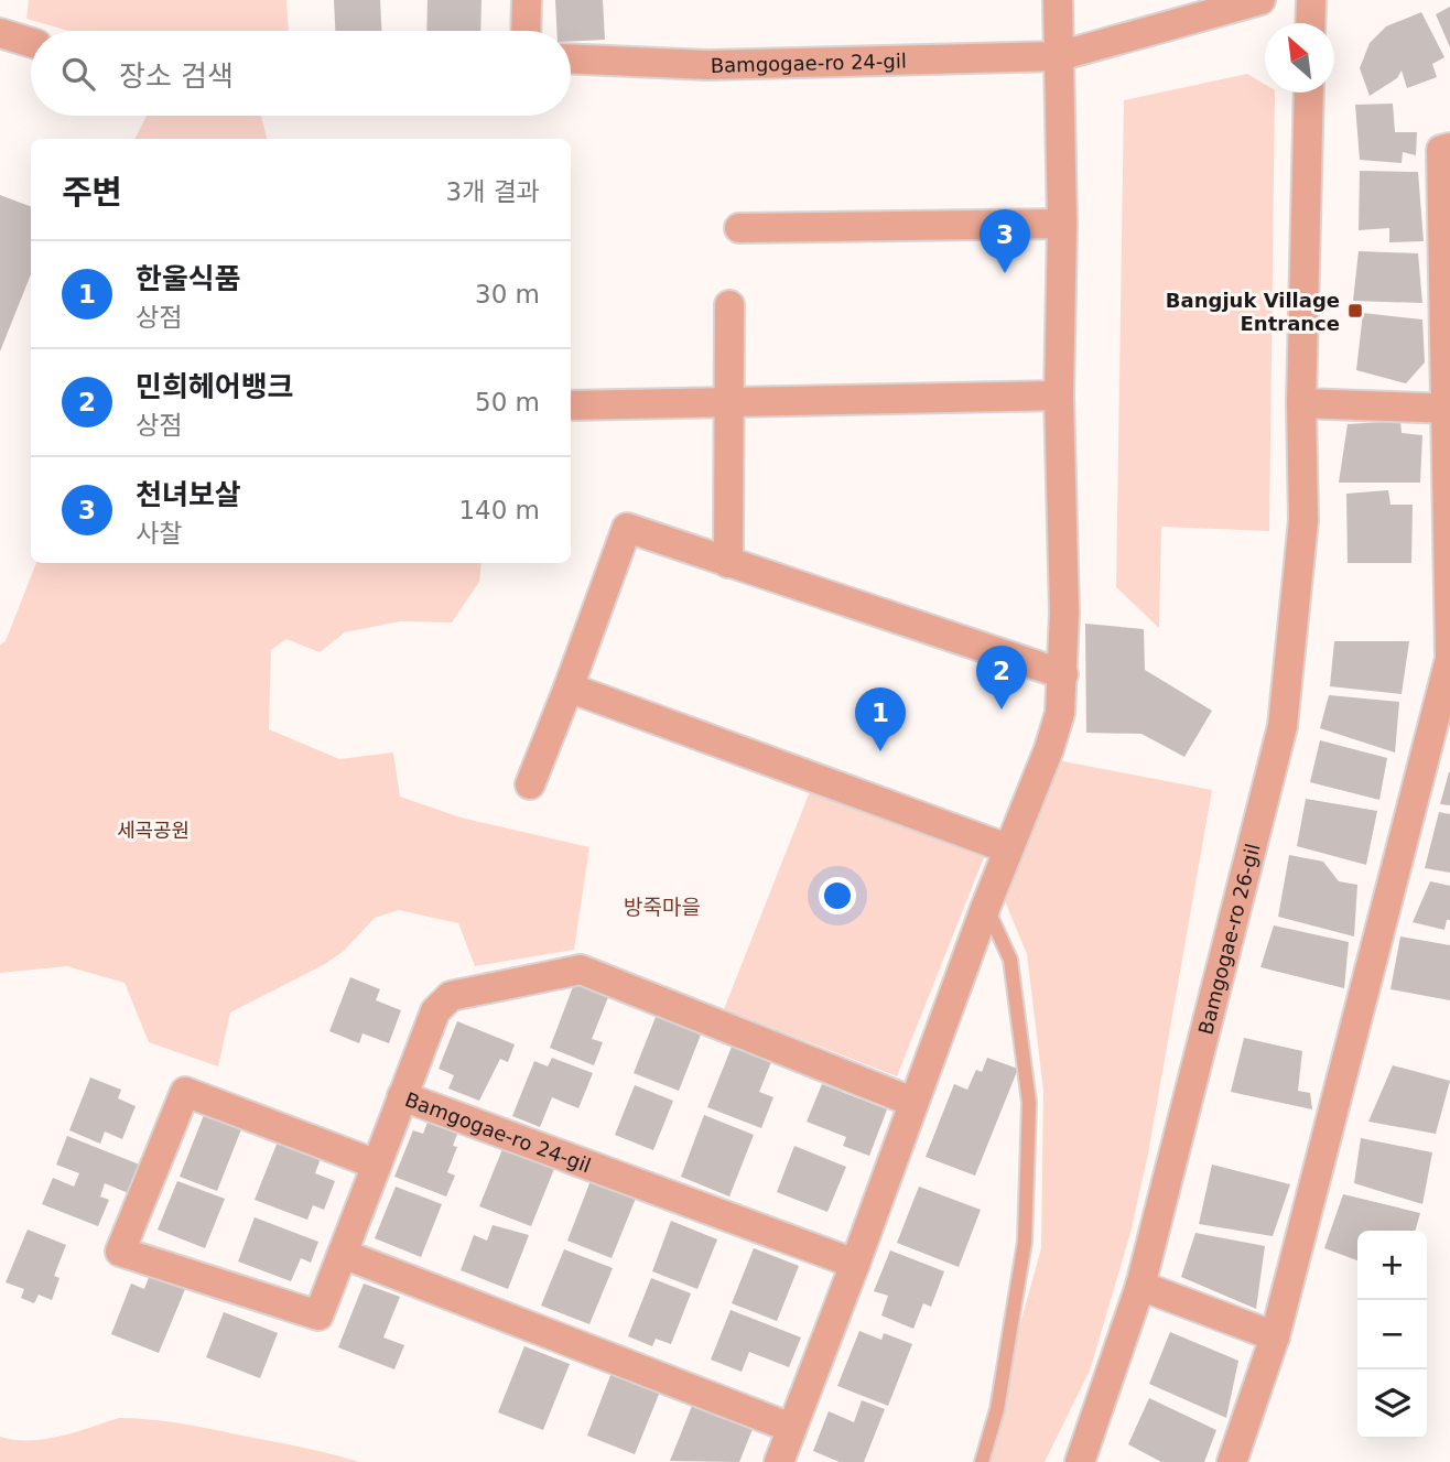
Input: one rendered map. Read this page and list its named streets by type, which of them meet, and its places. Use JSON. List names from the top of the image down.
{
  "streets": {
    "street": ["Bamgogae-ro 24-gil", "Bamgogae-ro 26-gil"]
  },
  "districts": ["방죽마을"],
  "parks": ["세곡공원"],
  "places": {
    "transit": ["Bangjuk Village Entrance"]
  },
  "north": "top left",
  "page": {
    "search": "장소 검색",
    "heading": ["주변", "3개 결과"],
    "pins": ["3", "2", "1"],
    "list": [
      {
        "mark": "1",
        "name": "한울식품",
        "note": "상점",
        "value": "30 m"
      },
      {
        "mark": "2",
        "name": "민희헤어뱅크",
        "note": "상점",
        "value": "50 m"
      },
      {
        "mark": "3",
        "name": "천녀보살",
        "note": "사찰",
        "value": "140 m"
      }
    ],
    "map_buttons": ["+", "−"]
  }
}
